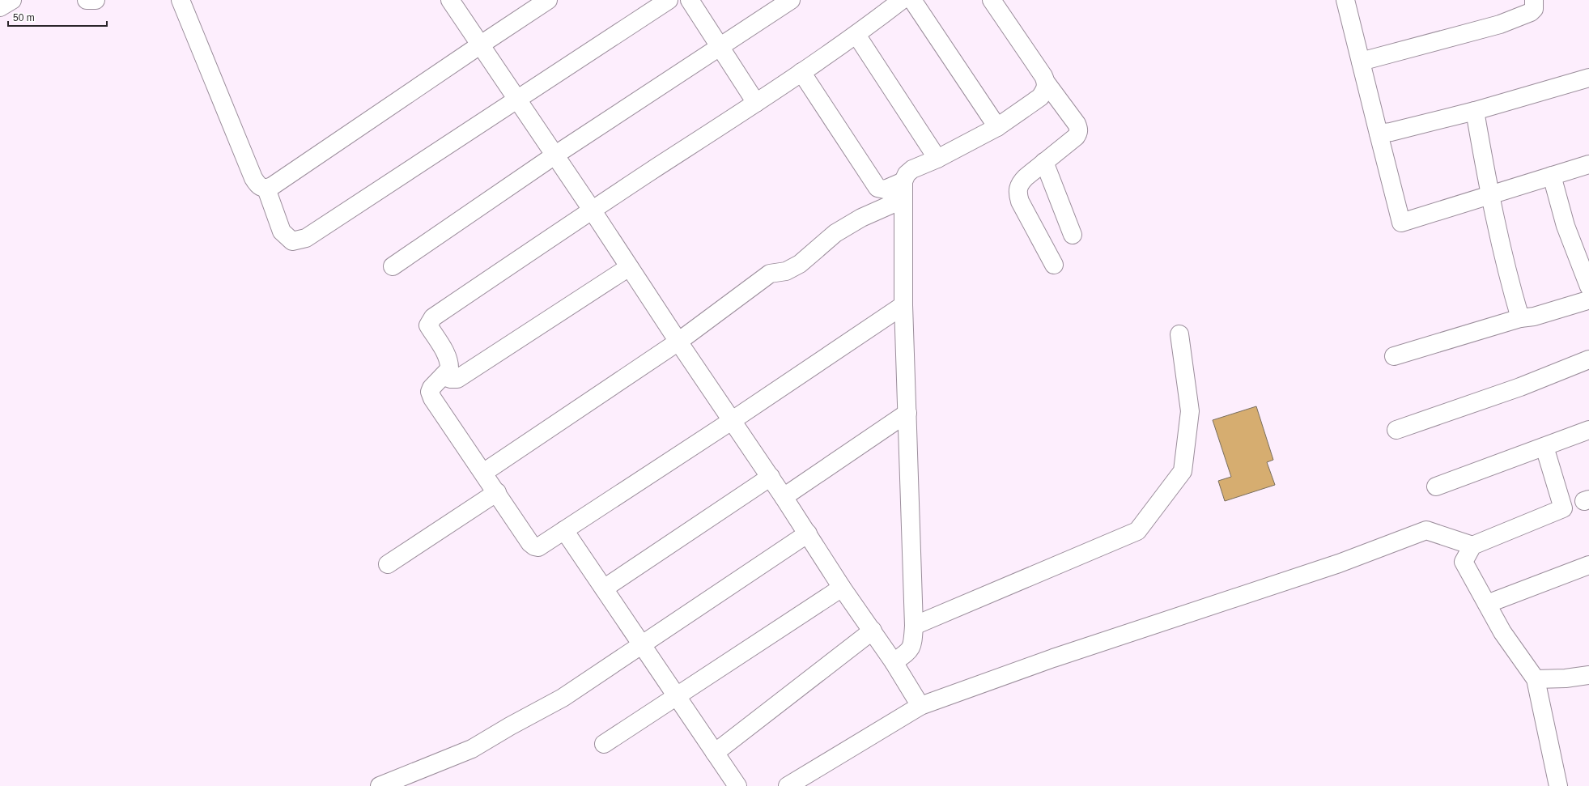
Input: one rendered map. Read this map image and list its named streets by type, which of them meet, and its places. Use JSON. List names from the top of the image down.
{
  "scale_bar": "50 m"
}
